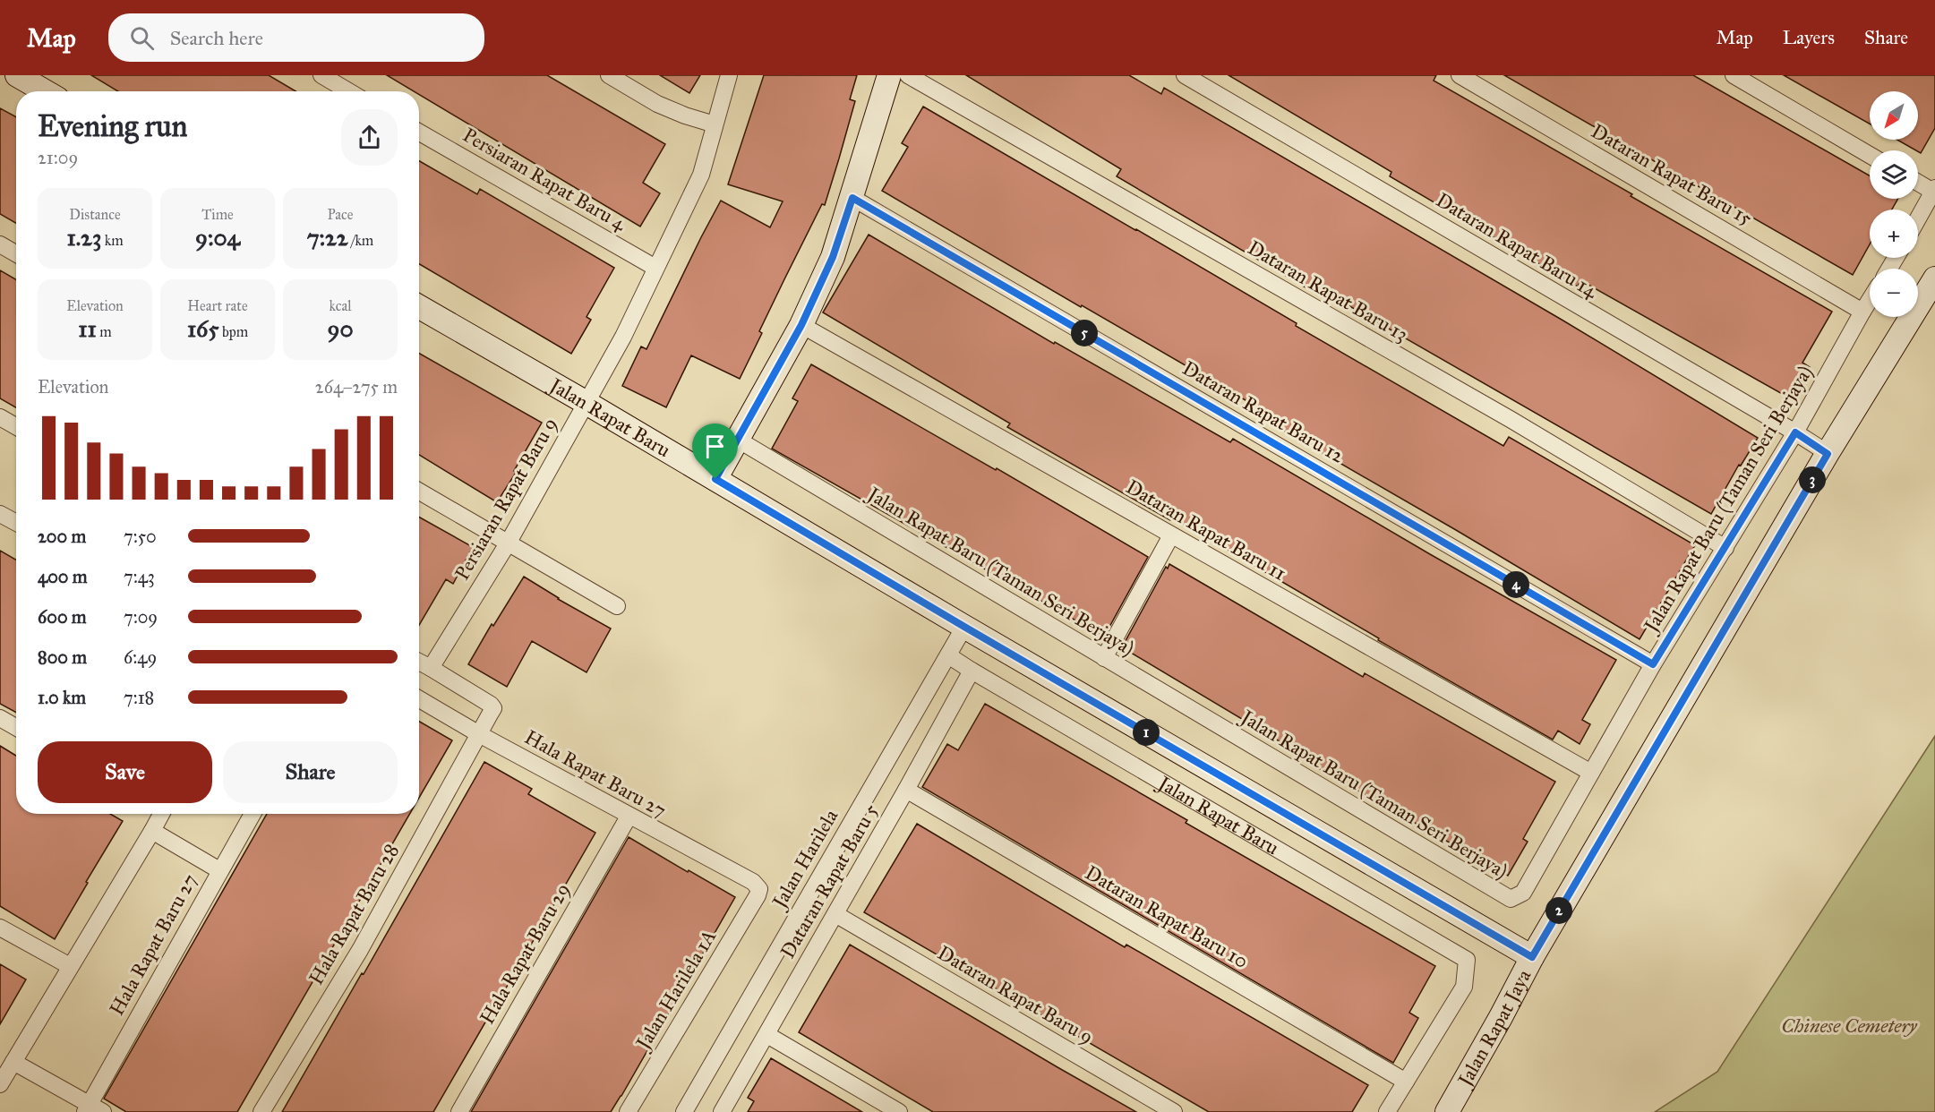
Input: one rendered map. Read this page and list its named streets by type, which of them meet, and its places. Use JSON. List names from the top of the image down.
{
  "streets": {
    "street": [
      "Dataran Rapat Baru 15",
      "Persiaran Rapat Baru 4",
      "Dataran Rapat Baru 14",
      "Dataran Rapat Baru 13",
      "Dataran Rapat Baru 12",
      "Jalan Rapat Baru",
      "Persiaran Rapat Baru 9",
      "Jalan Rapat Baru (Taman Seri Berjaya)",
      "Dataran Rapat Baru 11",
      "Hala Rapat Baru 27",
      "Jalan Harilela",
      "Dataran Rapat Baru 5",
      "Hala Rapat Baru 28",
      "Dataran Rapat Baru 10",
      "Hala Rapat Baru 29",
      "Jalan Harilela 1A",
      "Dataran Rapat Baru 9",
      "Jalan Rapat Jaya"
    ]
  },
  "crossings": [
    ["Dataran Rapat Baru 15", "Jalan Rapat Baru (Taman Seri Berjaya)"],
    ["Persiaran Rapat Baru 4", "Persiaran Rapat Baru 9"],
    ["Dataran Rapat Baru 14", "Jalan Rapat Baru (Taman Seri Berjaya)"],
    ["Dataran Rapat Baru 14", "Jalan Rapat Jaya"],
    ["Dataran Rapat Baru 13", "Jalan Rapat Baru (Taman Seri Berjaya)"],
    ["Dataran Rapat Baru 12", "Jalan Rapat Baru (Taman Seri Berjaya)"],
    ["Jalan Rapat Baru", "Persiaran Rapat Baru 9"],
    ["Jalan Rapat Baru", "Jalan Harilela"],
    ["Jalan Rapat Baru", "Dataran Rapat Baru 5"],
    ["Jalan Rapat Baru", "Dataran Rapat Baru 10"],
    ["Jalan Rapat Baru", "Jalan Rapat Jaya"],
    ["Jalan Rapat Baru (Taman Seri Berjaya)", "Dataran Rapat Baru 11"],
    ["Hala Rapat Baru 27", "Hala Rapat Baru 28"],
    ["Hala Rapat Baru 27", "Hala Rapat Baru 29"],
    ["Hala Rapat Baru 27", "Jalan Harilela 1A"],
    ["Dataran Rapat Baru 5", "Dataran Rapat Baru 10"],
    ["Dataran Rapat Baru 5", "Dataran Rapat Baru 9"]
  ],
  "parks": ["Chinese Cemetery"],
  "north": "bottom left",
  "page": {
    "header": "Map",
    "search": "Search here",
    "nav": ["Map", "Layers", "Share"],
    "map_buttons": ["+", "−"],
    "heading": ["Evening run", "21:09"],
    "stats": [
      ["Distance", "1.23 km"],
      ["Time", "9:04"],
      ["Pace", "7:22 /km"],
      ["Elevation", "11 m"],
      ["Heart rate", "165 bpm"],
      ["kcal", "90"]
    ],
    "pins": [
      "5",
      "3",
      "4",
      "1",
      "2"
    ],
    "chart": ["Elevation", "264–275 m"],
    "list": [
      {
        "name": "200 m",
        "note": "7:50"
      },
      {
        "name": "400 m",
        "note": "7:43"
      },
      {
        "name": "600 m",
        "note": "7:09"
      },
      {
        "name": "800 m",
        "note": "6:49"
      },
      {
        "name": "1.0 km",
        "note": "7:18"
      }
    ],
    "buttons": ["Save", "Share"]
  }
}
